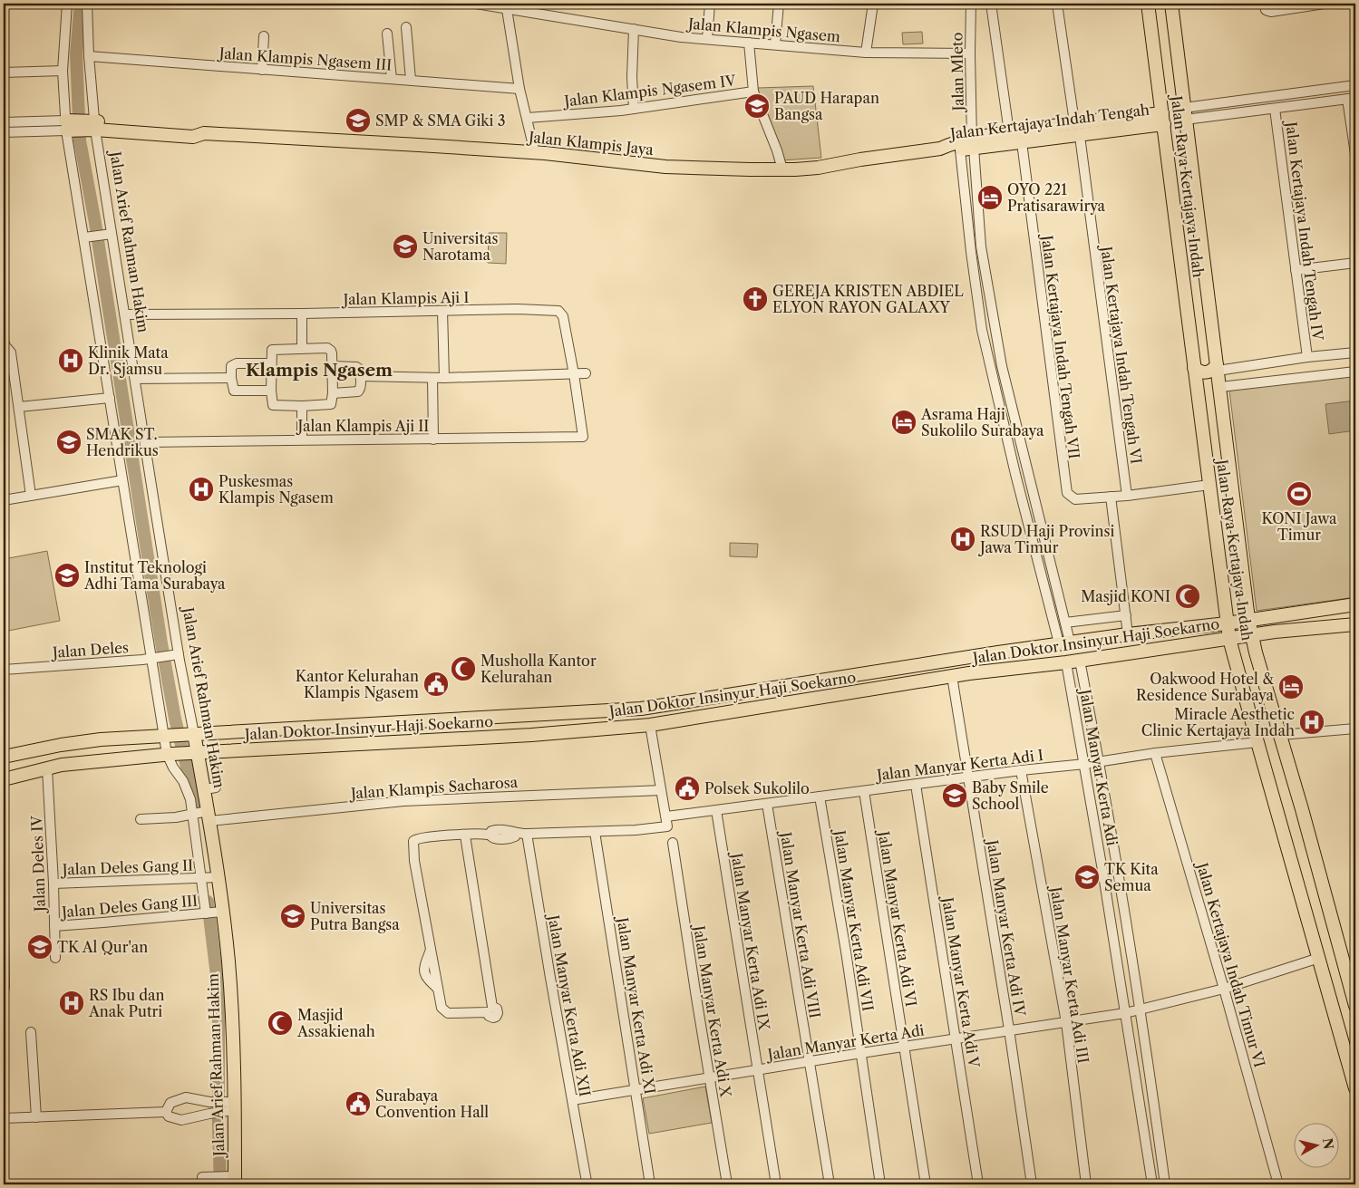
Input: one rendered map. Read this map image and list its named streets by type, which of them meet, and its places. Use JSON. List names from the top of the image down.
{
  "streets": {
    "main road": [
      "Jalan Kertajaya Indah Tengah",
      "Jalan Klampis Jaya",
      "Jalan Raya Kertajaya Indah",
      "Jalan Arief Rahman Hakim",
      "Jalan Doktor Insinyur Haji Soekarno"
    ],
    "street": [
      "Jalan Klampis Ngasem",
      "Jalan Klampis Ngasem III",
      "Jalan Mleto",
      "Jalan Klampis Ngasem IV",
      "Jalan Kertajaya Indah Tengah IV",
      "Jalan Klampis Aji I",
      "Jalan Kertajaya Indah Tengah VII",
      "Jalan Kertajaya Indah Tengah VI",
      "Jalan Klampis Aji II",
      "Jalan Deles",
      "Jalan Manyar Kerta Adi I",
      "Jalan Manyar Kerta Adi",
      "Jalan Klampis Sacharosa",
      "Jalan Deles IV",
      "Jalan Deles Gang II",
      "Jalan Deles Gang III",
      "Jalan Manyar Kerta Adi VI",
      "Jalan Manyar Kerta Adi VII",
      "Jalan Manyar Kerta Adi VIII",
      "Jalan Manyar Kerta Adi IV",
      "Jalan Manyar Kerta Adi IX",
      "Jalan Kertajaya Indah Timur VI",
      "Jalan Manyar Kerta Adi III",
      "Jalan Manyar Kerta Adi V",
      "Jalan Manyar Kerta Adi XII",
      "Jalan Manyar Kerta Adi XI",
      "Jalan Manyar Kerta Adi X"
    ]
  },
  "crossings": [
    ["Jalan Klampis Ngasem", "Jalan Mleto"],
    ["Jalan Klampis Ngasem", "Jalan Klampis Ngasem IV"],
    ["Jalan Klampis Ngasem III", "Jalan Arief Rahman Hakim"],
    ["Jalan Mleto", "Jalan Kertajaya Indah Tengah"],
    ["Jalan Mleto", "Jalan Klampis Jaya"],
    ["Jalan Kertajaya Indah Tengah", "Jalan Klampis Jaya"],
    ["Jalan Kertajaya Indah Tengah", "Jalan Raya Kertajaya Indah"],
    ["Jalan Kertajaya Indah Tengah", "Jalan Kertajaya Indah Tengah VII"],
    ["Jalan Kertajaya Indah Tengah", "Jalan Kertajaya Indah Tengah VI"],
    ["Jalan Klampis Jaya", "Jalan Arief Rahman Hakim"],
    ["Jalan Raya Kertajaya Indah", "Jalan Doktor Insinyur Haji Soekarno"],
    ["Jalan Raya Kertajaya Indah", "Jalan Manyar Kerta Adi I"],
    ["Jalan Raya Kertajaya Indah", "Jalan Manyar Kerta Adi"],
    ["Jalan Arief Rahman Hakim", "Jalan Klampis Aji I"],
    ["Jalan Arief Rahman Hakim", "Jalan Klampis Aji II"],
    ["Jalan Arief Rahman Hakim", "Jalan Doktor Insinyur Haji Soekarno"],
    ["Jalan Arief Rahman Hakim", "Jalan Deles"],
    ["Jalan Arief Rahman Hakim", "Jalan Klampis Sacharosa"],
    ["Jalan Arief Rahman Hakim", "Jalan Deles Gang II"],
    ["Jalan Arief Rahman Hakim", "Jalan Deles Gang III"],
    ["Jalan Klampis Aji I", "Jalan Klampis Aji II"],
    ["Jalan Kertajaya Indah Tengah VII", "Jalan Kertajaya Indah Tengah VI"],
    ["Jalan Doktor Insinyur Haji Soekarno", "Jalan Manyar Kerta Adi"],
    ["Jalan Doktor Insinyur Haji Soekarno", "Jalan Deles IV"],
    ["Jalan Doktor Insinyur Haji Soekarno", "Jalan Manyar Kerta Adi IV"],
    ["Jalan Manyar Kerta Adi I", "Jalan Manyar Kerta Adi"],
    ["Jalan Manyar Kerta Adi I", "Jalan Manyar Kerta Adi VI"],
    ["Jalan Manyar Kerta Adi I", "Jalan Manyar Kerta Adi VII"],
    ["Jalan Manyar Kerta Adi I", "Jalan Manyar Kerta Adi VIII"],
    ["Jalan Manyar Kerta Adi I", "Jalan Manyar Kerta Adi IV"],
    ["Jalan Manyar Kerta Adi I", "Jalan Manyar Kerta Adi IX"],
    ["Jalan Manyar Kerta Adi I", "Jalan Kertajaya Indah Timur VI"],
    ["Jalan Manyar Kerta Adi I", "Jalan Manyar Kerta Adi III"],
    ["Jalan Manyar Kerta Adi I", "Jalan Manyar Kerta Adi V"],
    ["Jalan Manyar Kerta Adi", "Jalan Manyar Kerta Adi VI"],
    ["Jalan Manyar Kerta Adi", "Jalan Manyar Kerta Adi VII"],
    ["Jalan Manyar Kerta Adi", "Jalan Manyar Kerta Adi VIII"],
    ["Jalan Manyar Kerta Adi", "Jalan Manyar Kerta Adi IV"],
    ["Jalan Manyar Kerta Adi", "Jalan Manyar Kerta Adi IX"],
    ["Jalan Manyar Kerta Adi", "Jalan Kertajaya Indah Timur VI"],
    ["Jalan Manyar Kerta Adi", "Jalan Manyar Kerta Adi III"],
    ["Jalan Manyar Kerta Adi", "Jalan Manyar Kerta Adi V"],
    ["Jalan Manyar Kerta Adi", "Jalan Manyar Kerta Adi XII"],
    ["Jalan Manyar Kerta Adi", "Jalan Manyar Kerta Adi XI"],
    ["Jalan Manyar Kerta Adi", "Jalan Manyar Kerta Adi X"],
    ["Jalan Deles IV", "Jalan Deles Gang II"],
    ["Jalan Deles IV", "Jalan Deles Gang III"]
  ],
  "districts": ["Klampis Ngasem"],
  "places": {
    "school or university": [
      "PAUD Harapan Bangsa",
      "SMP & SMA Giki 3",
      "Universitas Narotama",
      "SMAK ST. Hendrikus",
      "Institut Teknologi Adhi Tama Surabaya",
      "Baby Smile School",
      "TK Kita Semua",
      "Universitas Putra Bangsa",
      "TK Al Qur'an"
    ],
    "hotel": ["OYO 221 Pratisarawirya", "Asrama Haji Sukolilo Surabaya", "Oakwood Hotel & Residence Surabaya"],
    "church": ["GEREJA KRISTEN ABDIEL ELYON RAYON GALAXY"],
    "hospital": [
      "Klinik Mata Dr. Sjamsu",
      "Puskesmas Klampis Ngasem",
      "RSUD Haji Provinsi Jawa Timur",
      "Miracle Aesthetic Clinic Kertajaya Indah",
      "RS Ibu dan Anak Putri"
    ],
    "sports": ["KONI Jawa Timur"],
    "mosque": ["Masjid KONI", "Musholla Kantor Kelurahan", "Masjid Assakienah"],
    "public building": ["Kantor Kelurahan Klampis Ngasem", "Polsek Sukolilo", "Surabaya Convention Hall"]
  },
  "north": "right"
}
